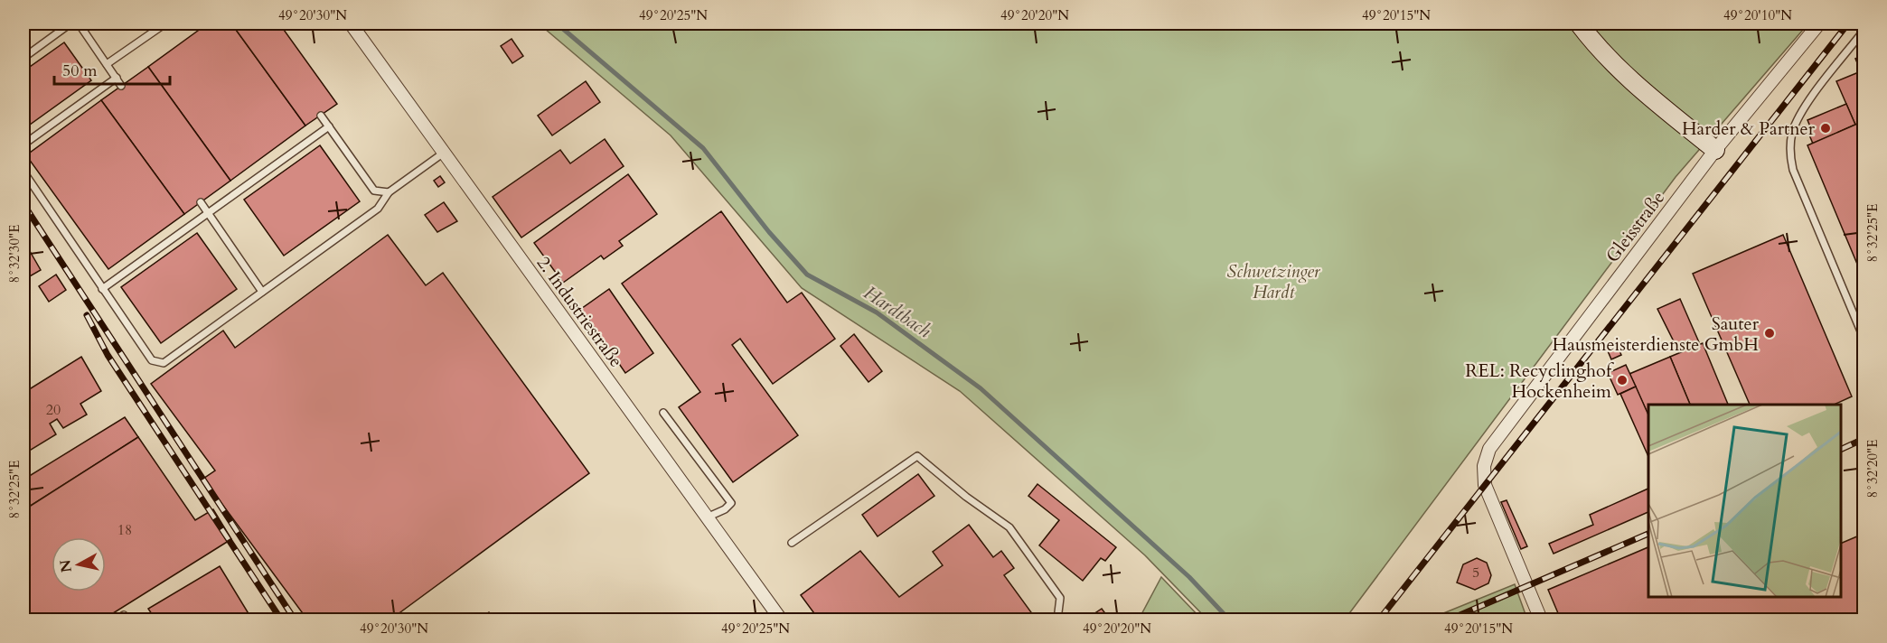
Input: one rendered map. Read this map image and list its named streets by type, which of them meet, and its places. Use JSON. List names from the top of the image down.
{
  "streets": {
    "street": ["Gleisstraße", "2. Industriestraße"]
  },
  "water": ["Hardtbach"],
  "parks": ["Schwetzinger Hardt"],
  "places": ["Harder & Partner", "Sauter Hausmeisterdienste GmbH", "REL: Recyclinghof Hockenheim"],
  "house_numbers": ["20", "18", "5"],
  "scale_bar": "50 m",
  "north": "left",
  "coordinates": [
    "49°20'30\"N",
    "49°20'25\"N",
    "49°20'20\"N",
    "49°20'15\"N",
    "49°20'10\"N",
    "8°32'25\"E",
    "8°32'30\"E",
    "8°32'20\"E"
  ]
}
